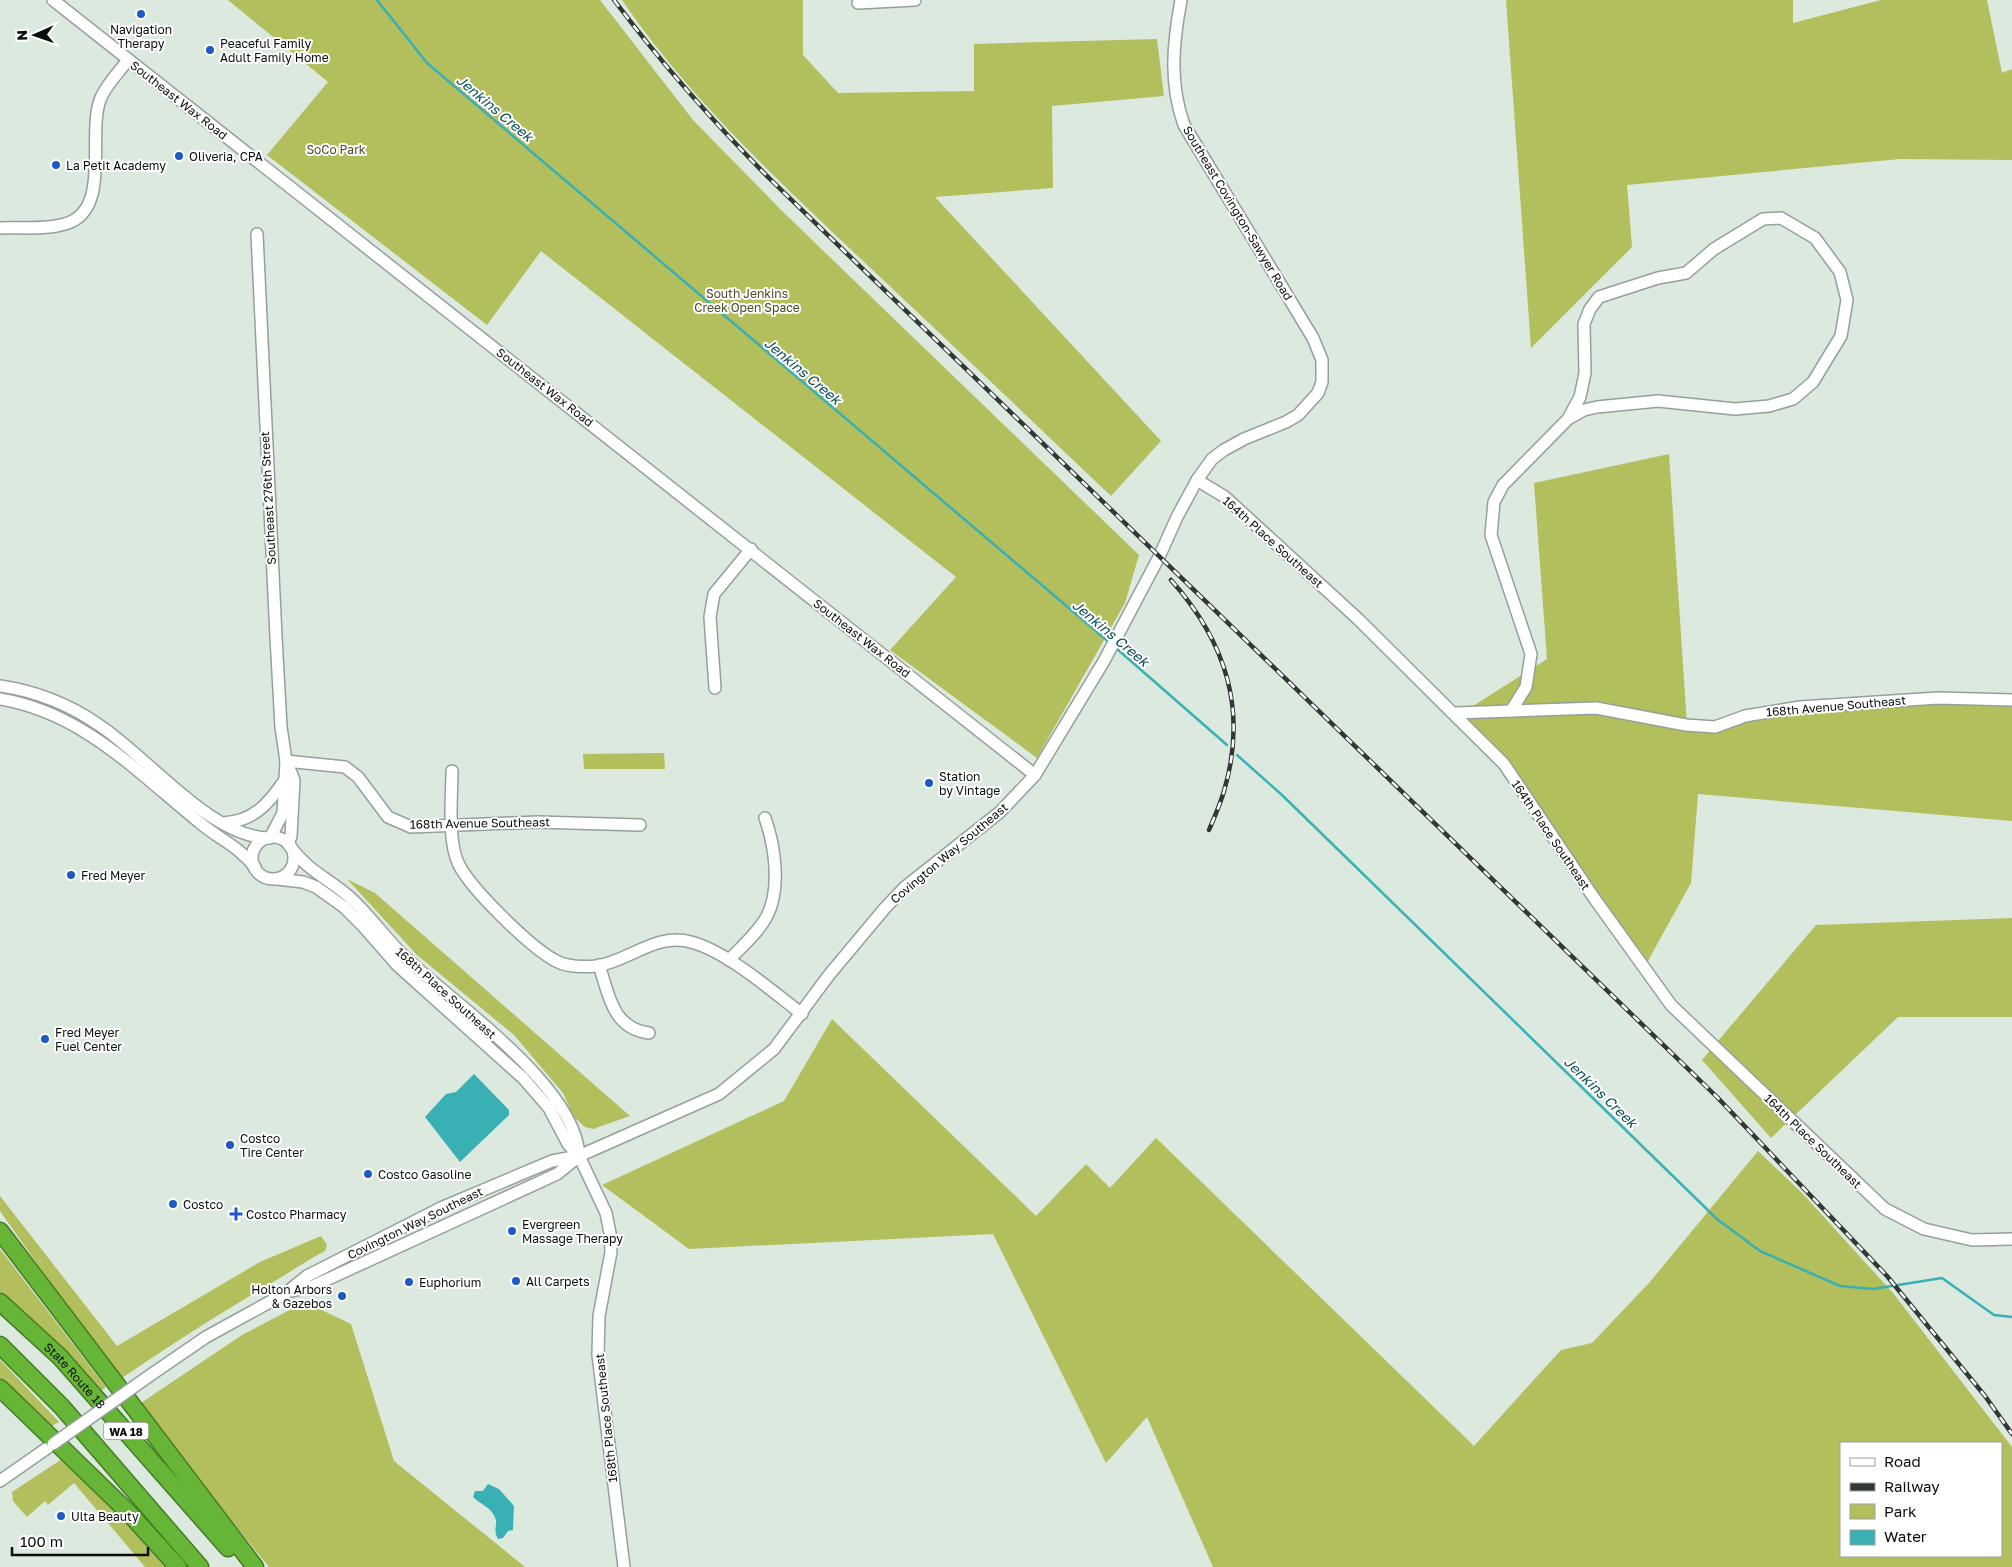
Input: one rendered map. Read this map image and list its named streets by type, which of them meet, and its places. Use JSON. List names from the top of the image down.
{
  "streets": {
    "highway": ["State Route 18", "WA 18"],
    "street": [
      "Southeast Wax Road",
      "Southeast Covington-Sawyer Road",
      "Southeast 276th Street",
      "164th Place Southeast",
      "168th Avenue Southeast",
      "Covington Way Southeast",
      "168th Place Southeast"
    ]
  },
  "crossings": [
    ["Southeast Wax Road", "Covington Way Southeast"],
    ["Southeast Covington-Sawyer Road", "Covington Way Southeast"],
    ["Southeast 276th Street", "168th Avenue Southeast"],
    ["Southeast 276th Street", "168th Place Southeast"],
    ["164th Place Southeast", "168th Avenue Southeast"],
    ["164th Place Southeast", "Covington Way Southeast"],
    ["Covington Way Southeast", "168th Place Southeast"]
  ],
  "water": ["Jenkins Creek"],
  "parks": ["SoCo Park", "South Jenkins Creek Open Space"],
  "places": {
    "other": [
      "Navigation Therapy",
      "Peaceful Family Adult Family Home",
      "Oliveria, CPA",
      "La Petit Academy",
      "Station by Vintage",
      "Fred Meyer",
      "Fred Meyer Fuel Center",
      "Costco Tire Center",
      "Costco Gasoline",
      "Costco",
      "Evergreen Massage Therapy",
      "All Carpets",
      "Euphorium",
      "Holton Arbors & Gazebos",
      "Ulta Beauty"
    ],
    "health": ["Costco Pharmacy"]
  },
  "legend": [
    "Road",
    "Railway",
    "Park",
    "Water"
  ],
  "scale_bar": "100 m",
  "north": "left"
}
